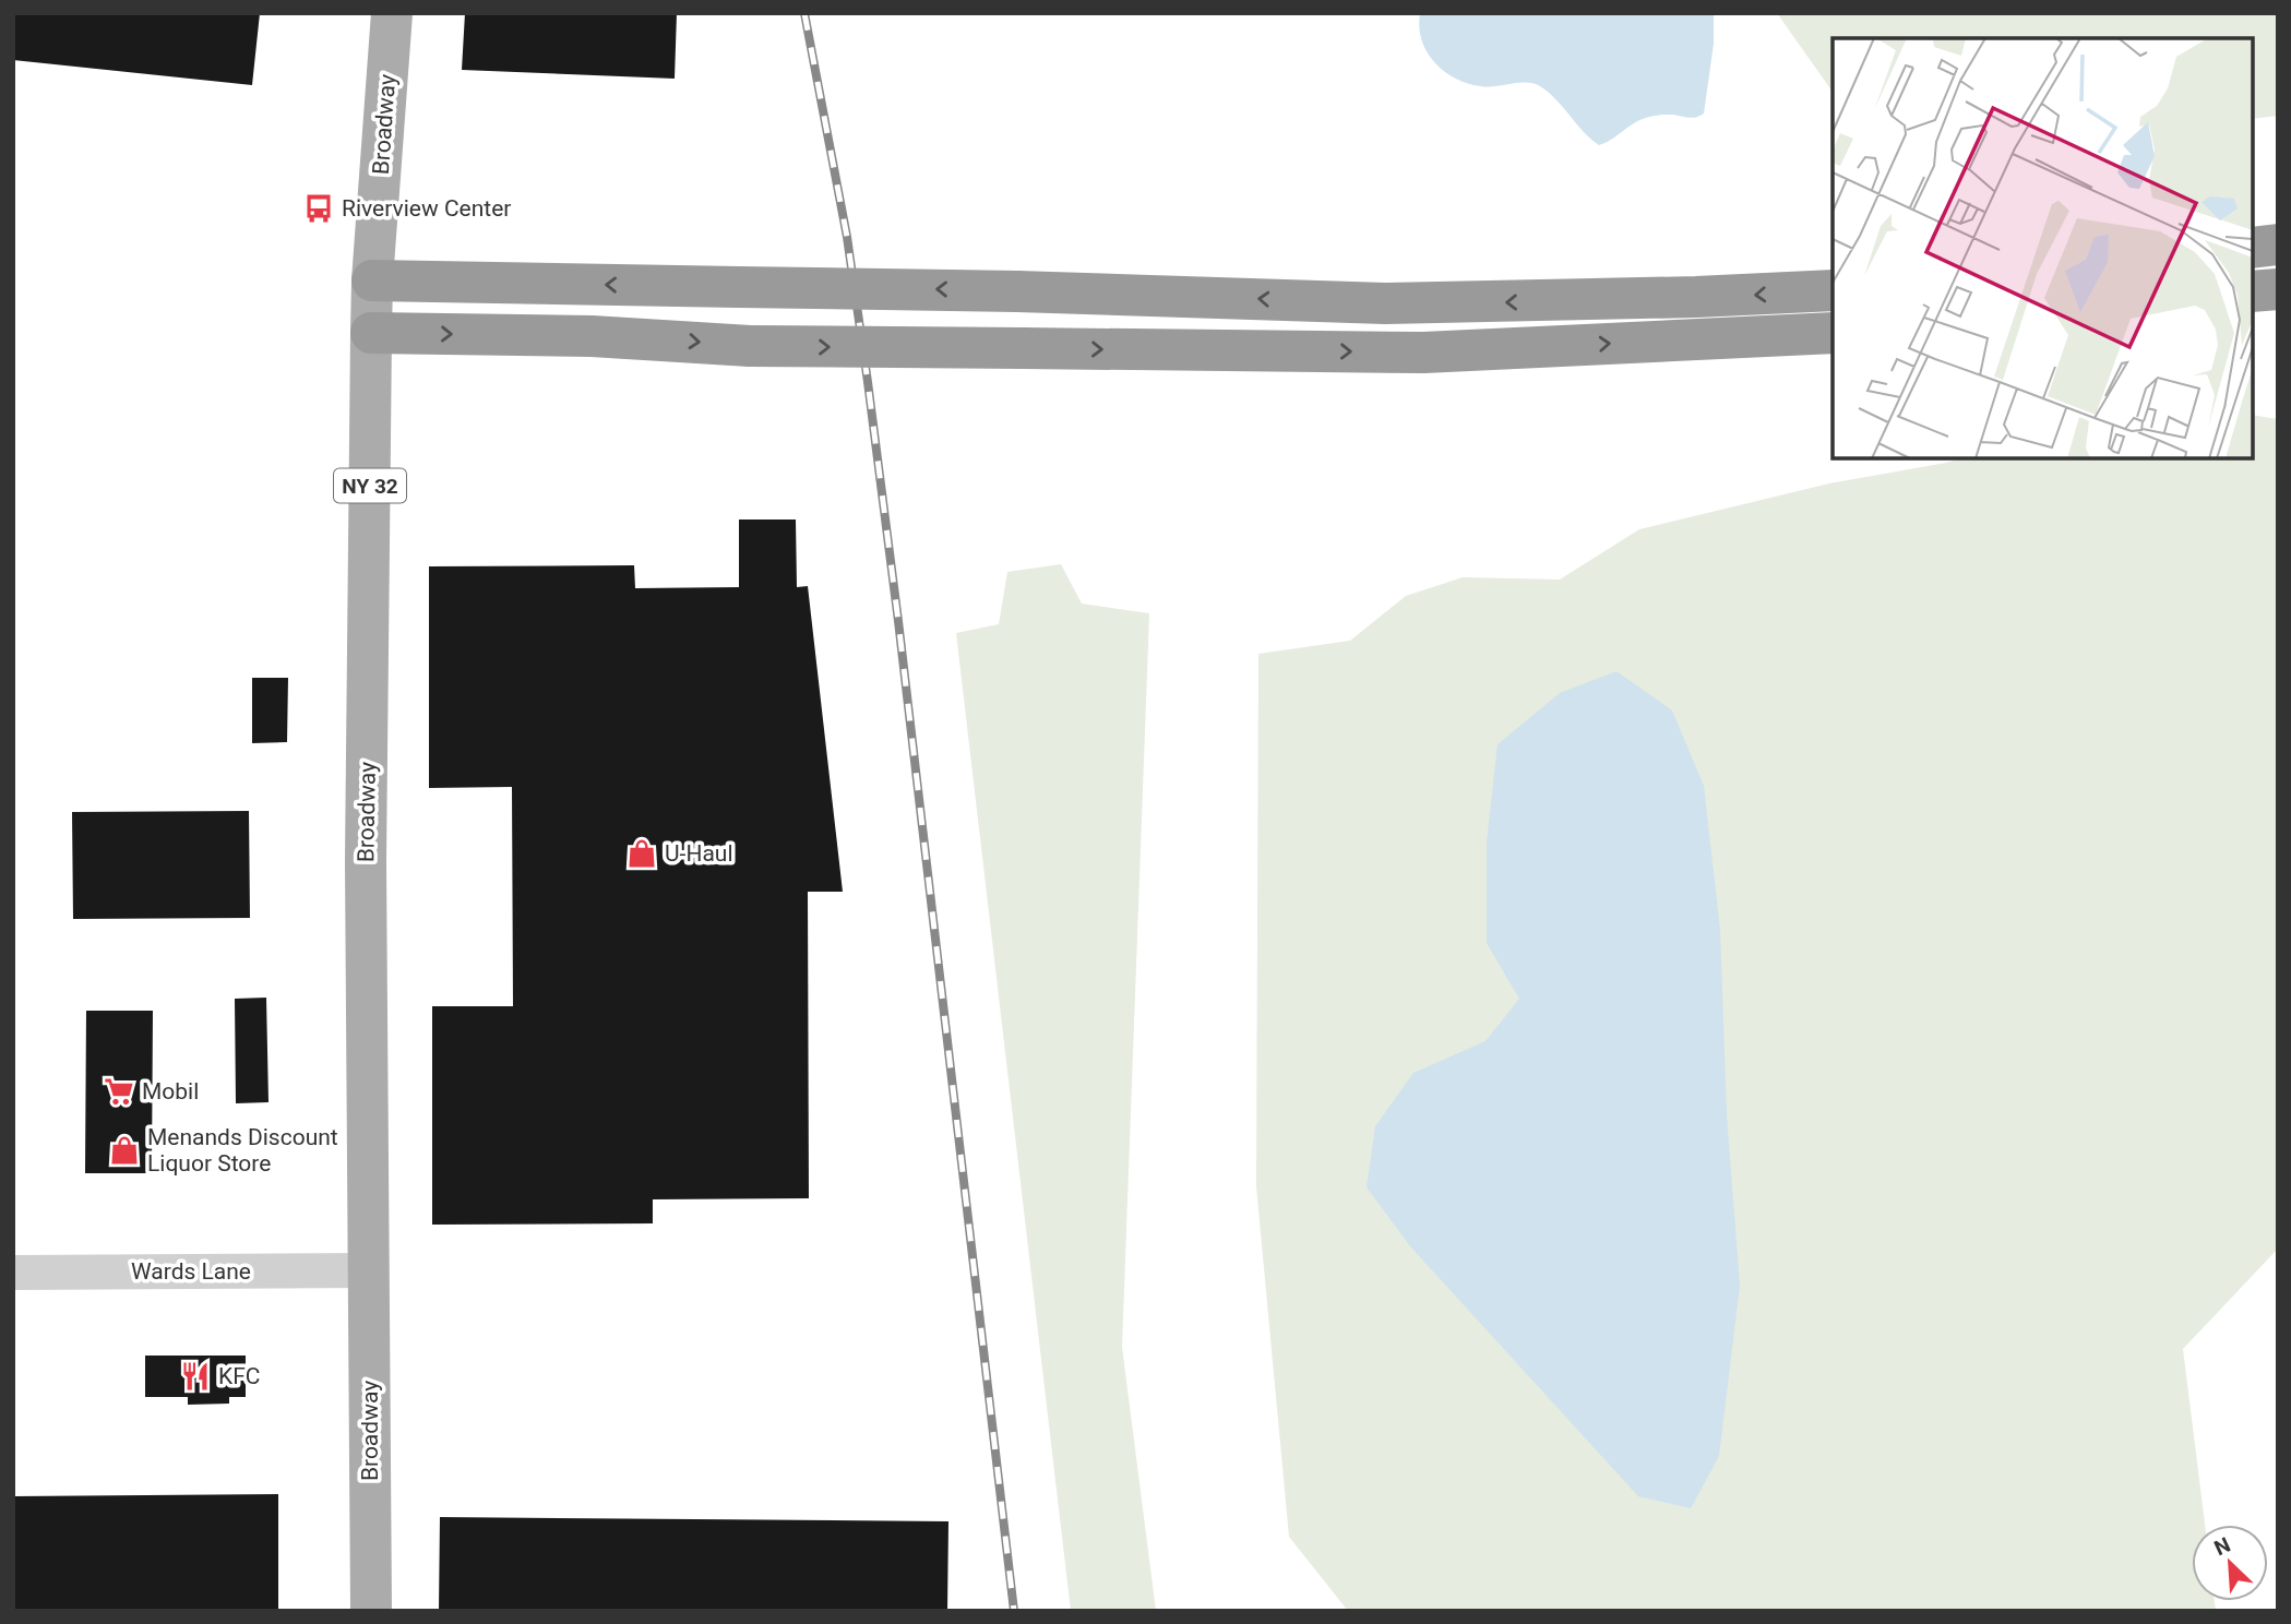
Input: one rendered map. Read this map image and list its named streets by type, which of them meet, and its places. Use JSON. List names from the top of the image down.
{
  "streets": {
    "main road": ["Broadway", "NY 32"],
    "street": ["Wards Lane"]
  },
  "crossings": [
    ["Broadway", "Wards Lane"]
  ],
  "places": {
    "bus stop": ["Riverview Center"],
    "shop": ["U-Haul", "Menands Discount Liquor Store"],
    "supermarket": ["Mobil"],
    "restaurant": ["KFC"]
  },
  "north": "top left"
}
